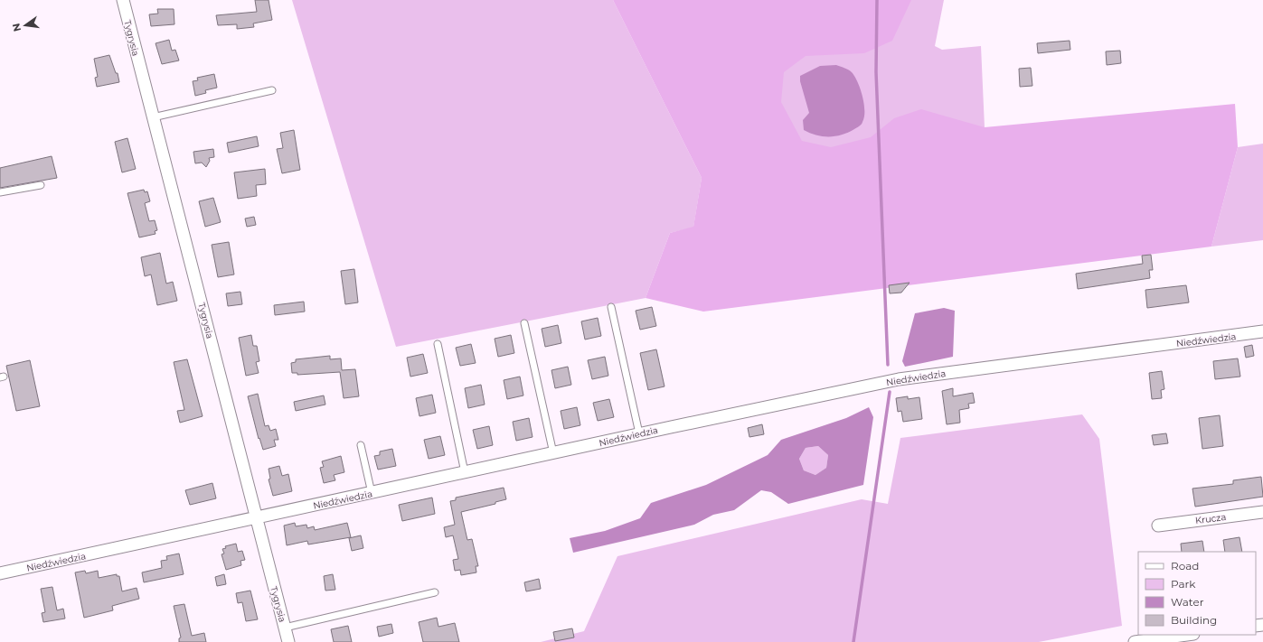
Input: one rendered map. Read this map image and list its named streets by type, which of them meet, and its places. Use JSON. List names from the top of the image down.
{
  "streets": {
    "street": ["Tygrysia", "Niedźwiedzia", "Krucza"]
  },
  "crossings": [
    ["Tygrysia", "Niedźwiedzia"]
  ],
  "legend": [
    "Road",
    "Park",
    "Water",
    "Building"
  ],
  "north": "left"
}
